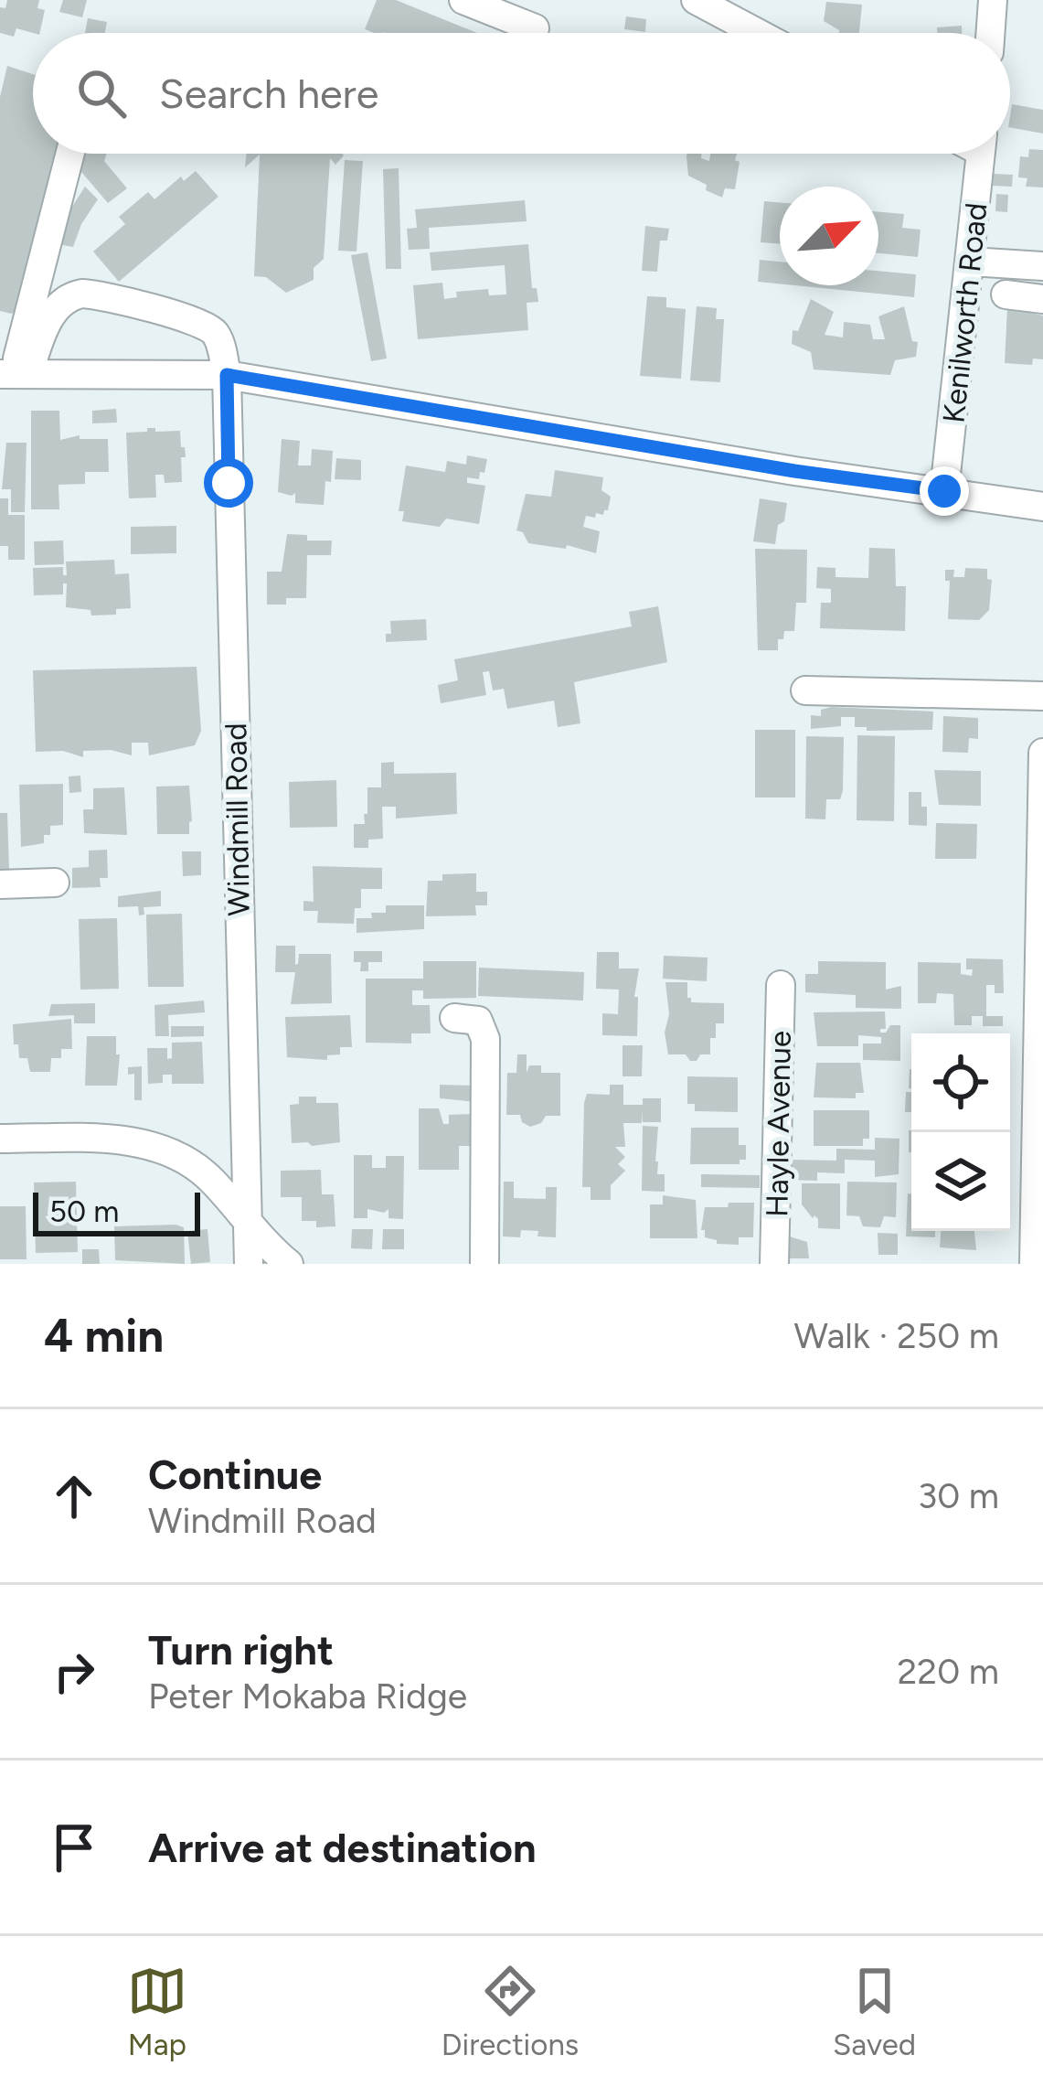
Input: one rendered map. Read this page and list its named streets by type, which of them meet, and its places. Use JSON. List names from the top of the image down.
{
  "streets": {
    "street": ["Kenilworth Road", "Windmill Road", "Hayle Avenue"]
  },
  "scale_bar": "50 m",
  "north": "top right",
  "page": {
    "search": "Search here",
    "scale": "50 m",
    "heading": ["4 min", "Walk · 250 m"],
    "list": [
      ["Continue", "Windmill Road", "30 m"],
      ["Turn right", "Peter Mokaba Ridge", "220 m"],
      "Arrive at destination"
    ],
    "nav": ["Map", "Directions", "Saved"]
  }
}
